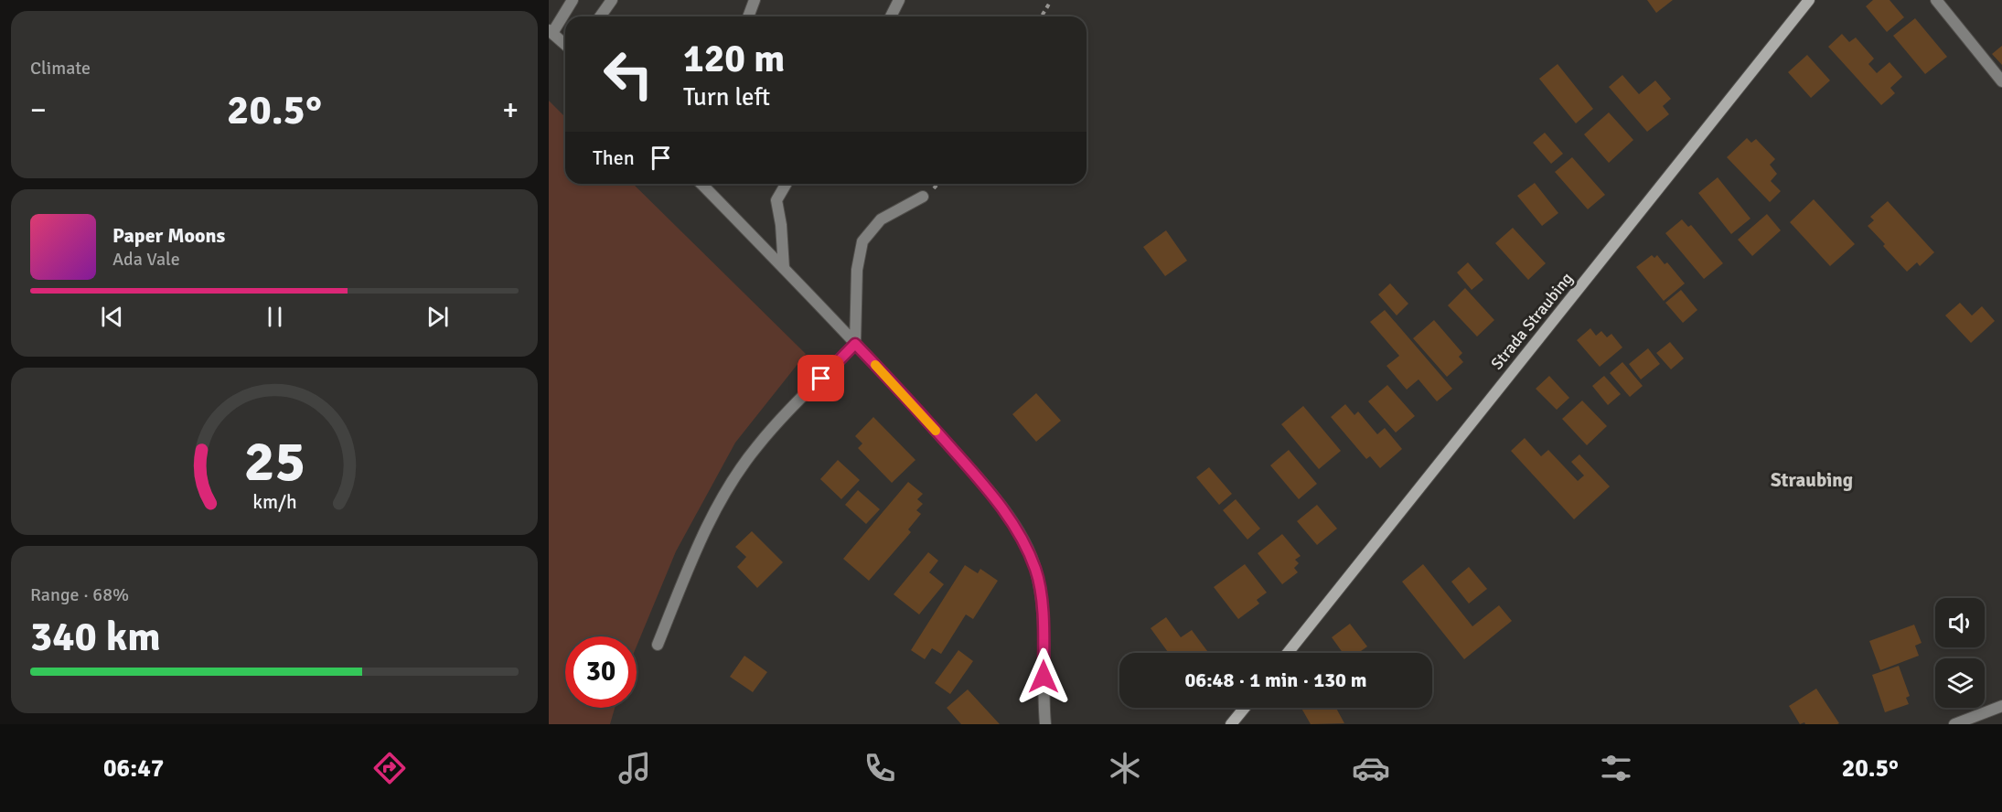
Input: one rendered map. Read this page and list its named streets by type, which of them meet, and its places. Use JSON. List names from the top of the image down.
{
  "streets": {
    "main road": ["Strada Straubing"]
  },
  "districts": ["Straubing"],
  "page": {
    "tile": [
      "Climate",
      ["Range · 68%", "340 km"]
    ],
    "turn": ["120 m", "Turn left"],
    "heat": ["−", "20.5°", "+"],
    "then": "Then",
    "song": ["Paper Moons", "Ada Vale"],
    "limit": "30",
    "trip": "06:48 · 1 min · 130 m",
    "tabs": ["06:47", "20.5°"],
    "gauge": ["25", "km/h"]
  }
}
